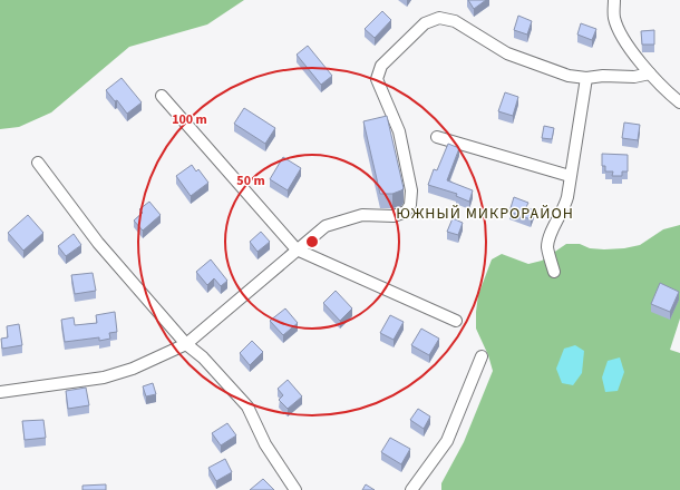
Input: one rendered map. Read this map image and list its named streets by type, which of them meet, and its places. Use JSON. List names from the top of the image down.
{
  "districts": ["ЮЖНЫЙ МИКРОРАЙОН"],
  "rings": ["100 m", "50 m"]
}
